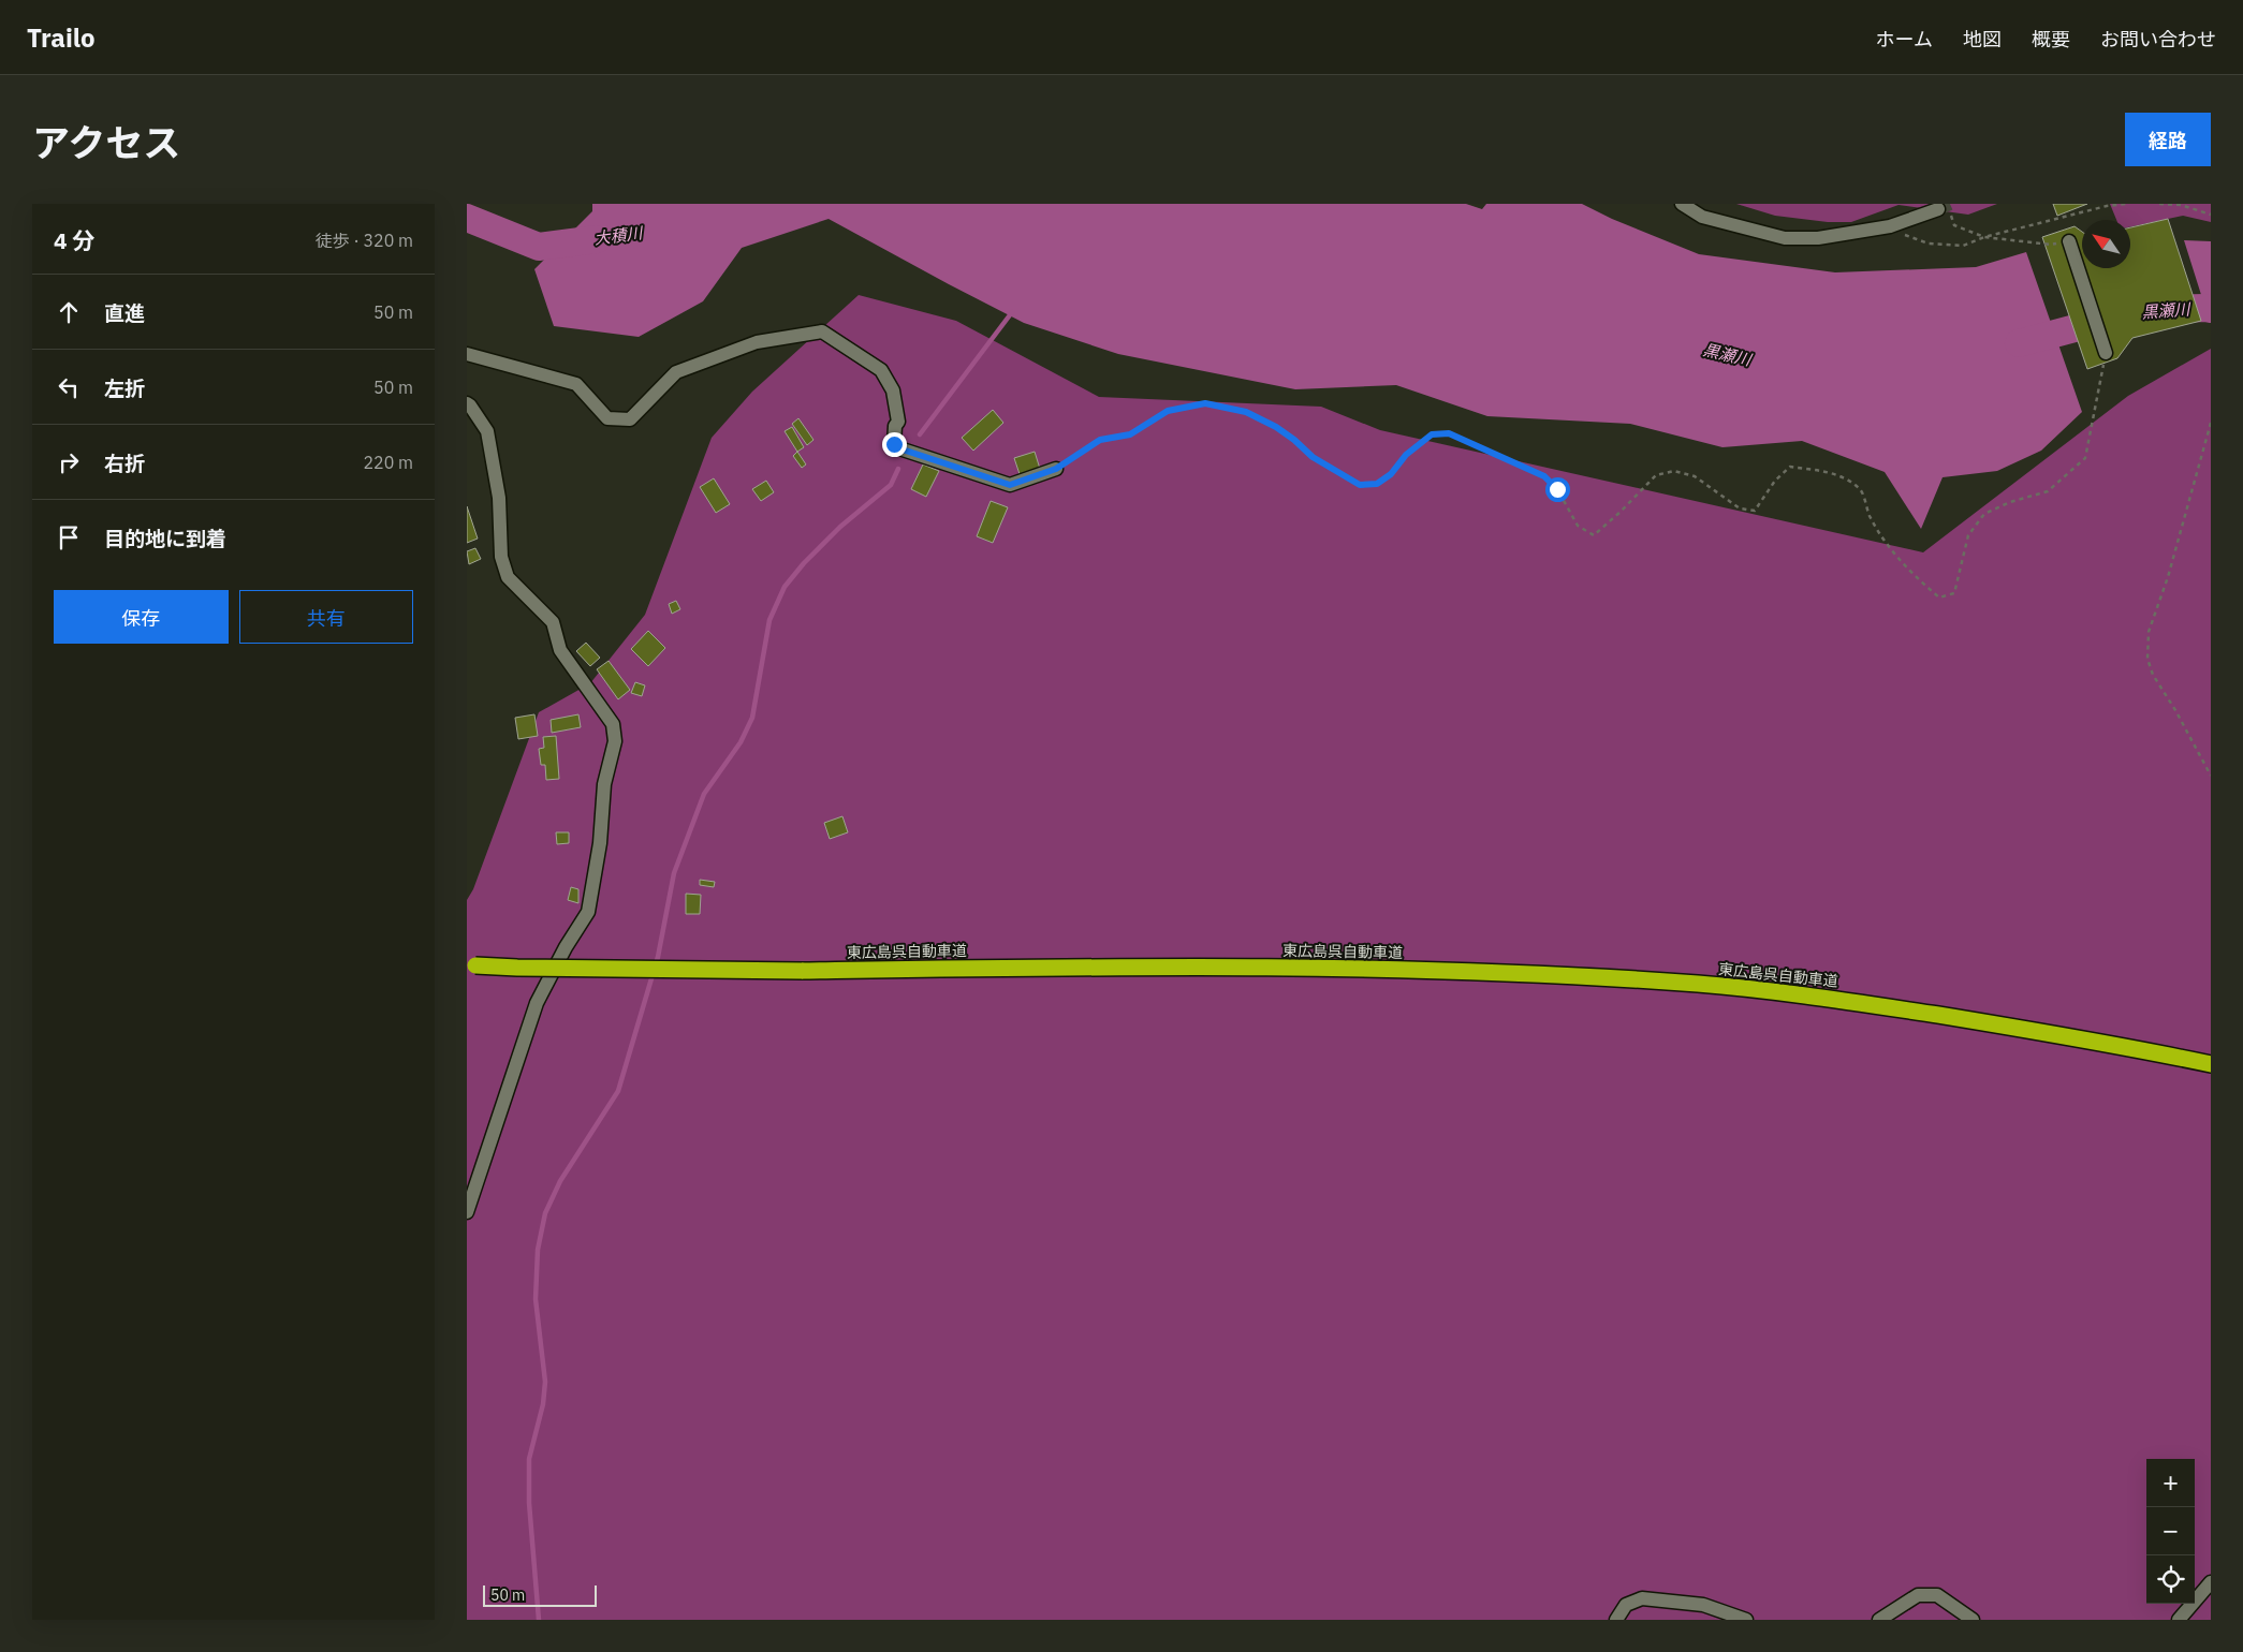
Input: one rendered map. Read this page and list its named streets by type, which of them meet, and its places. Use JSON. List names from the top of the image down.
{
  "streets": {
    "highway": ["東広島呉自動車道"]
  },
  "water": ["大積川", "黒瀬川"],
  "scale_bar": "50 m",
  "north": "top left",
  "page": {
    "header": "Trailo",
    "nav": [
      "ホーム",
      "地図",
      "概要",
      "お問い合わせ"
    ],
    "title": "アクセス",
    "buttons": [
      "経路",
      ["保存", "共有"]
    ],
    "heading": ["4 分", "徒歩 · 320 m"],
    "list": [
      ["直進", "50 m"],
      ["左折", "50 m"],
      ["右折", "220 m"],
      "目的地に到着"
    ],
    "map_buttons": ["+", "−"],
    "scale": "50 m"
  }
}
